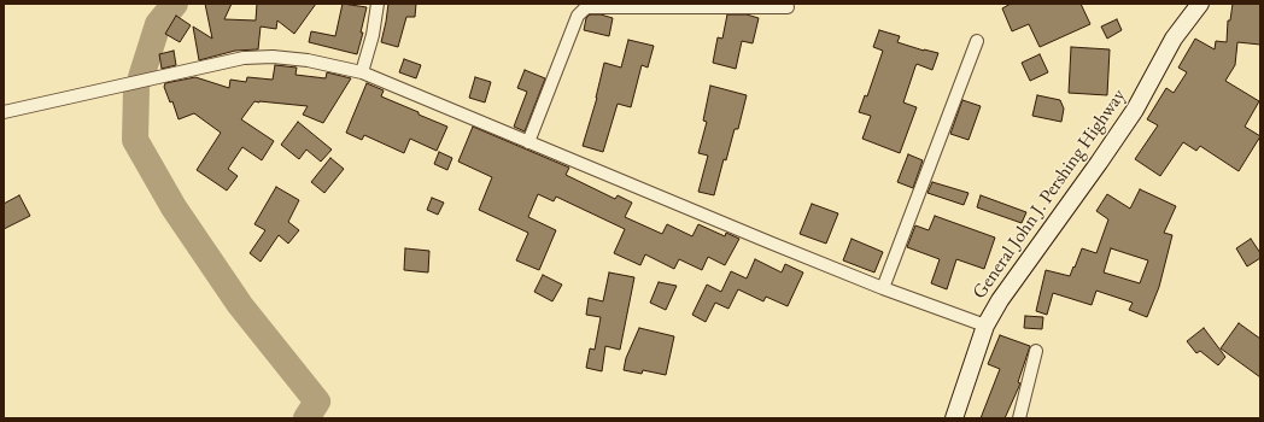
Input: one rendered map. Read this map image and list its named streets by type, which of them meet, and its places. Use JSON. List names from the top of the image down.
{
  "streets": {
    "main road": ["General John J. Pershing Highway"]
  }
}
